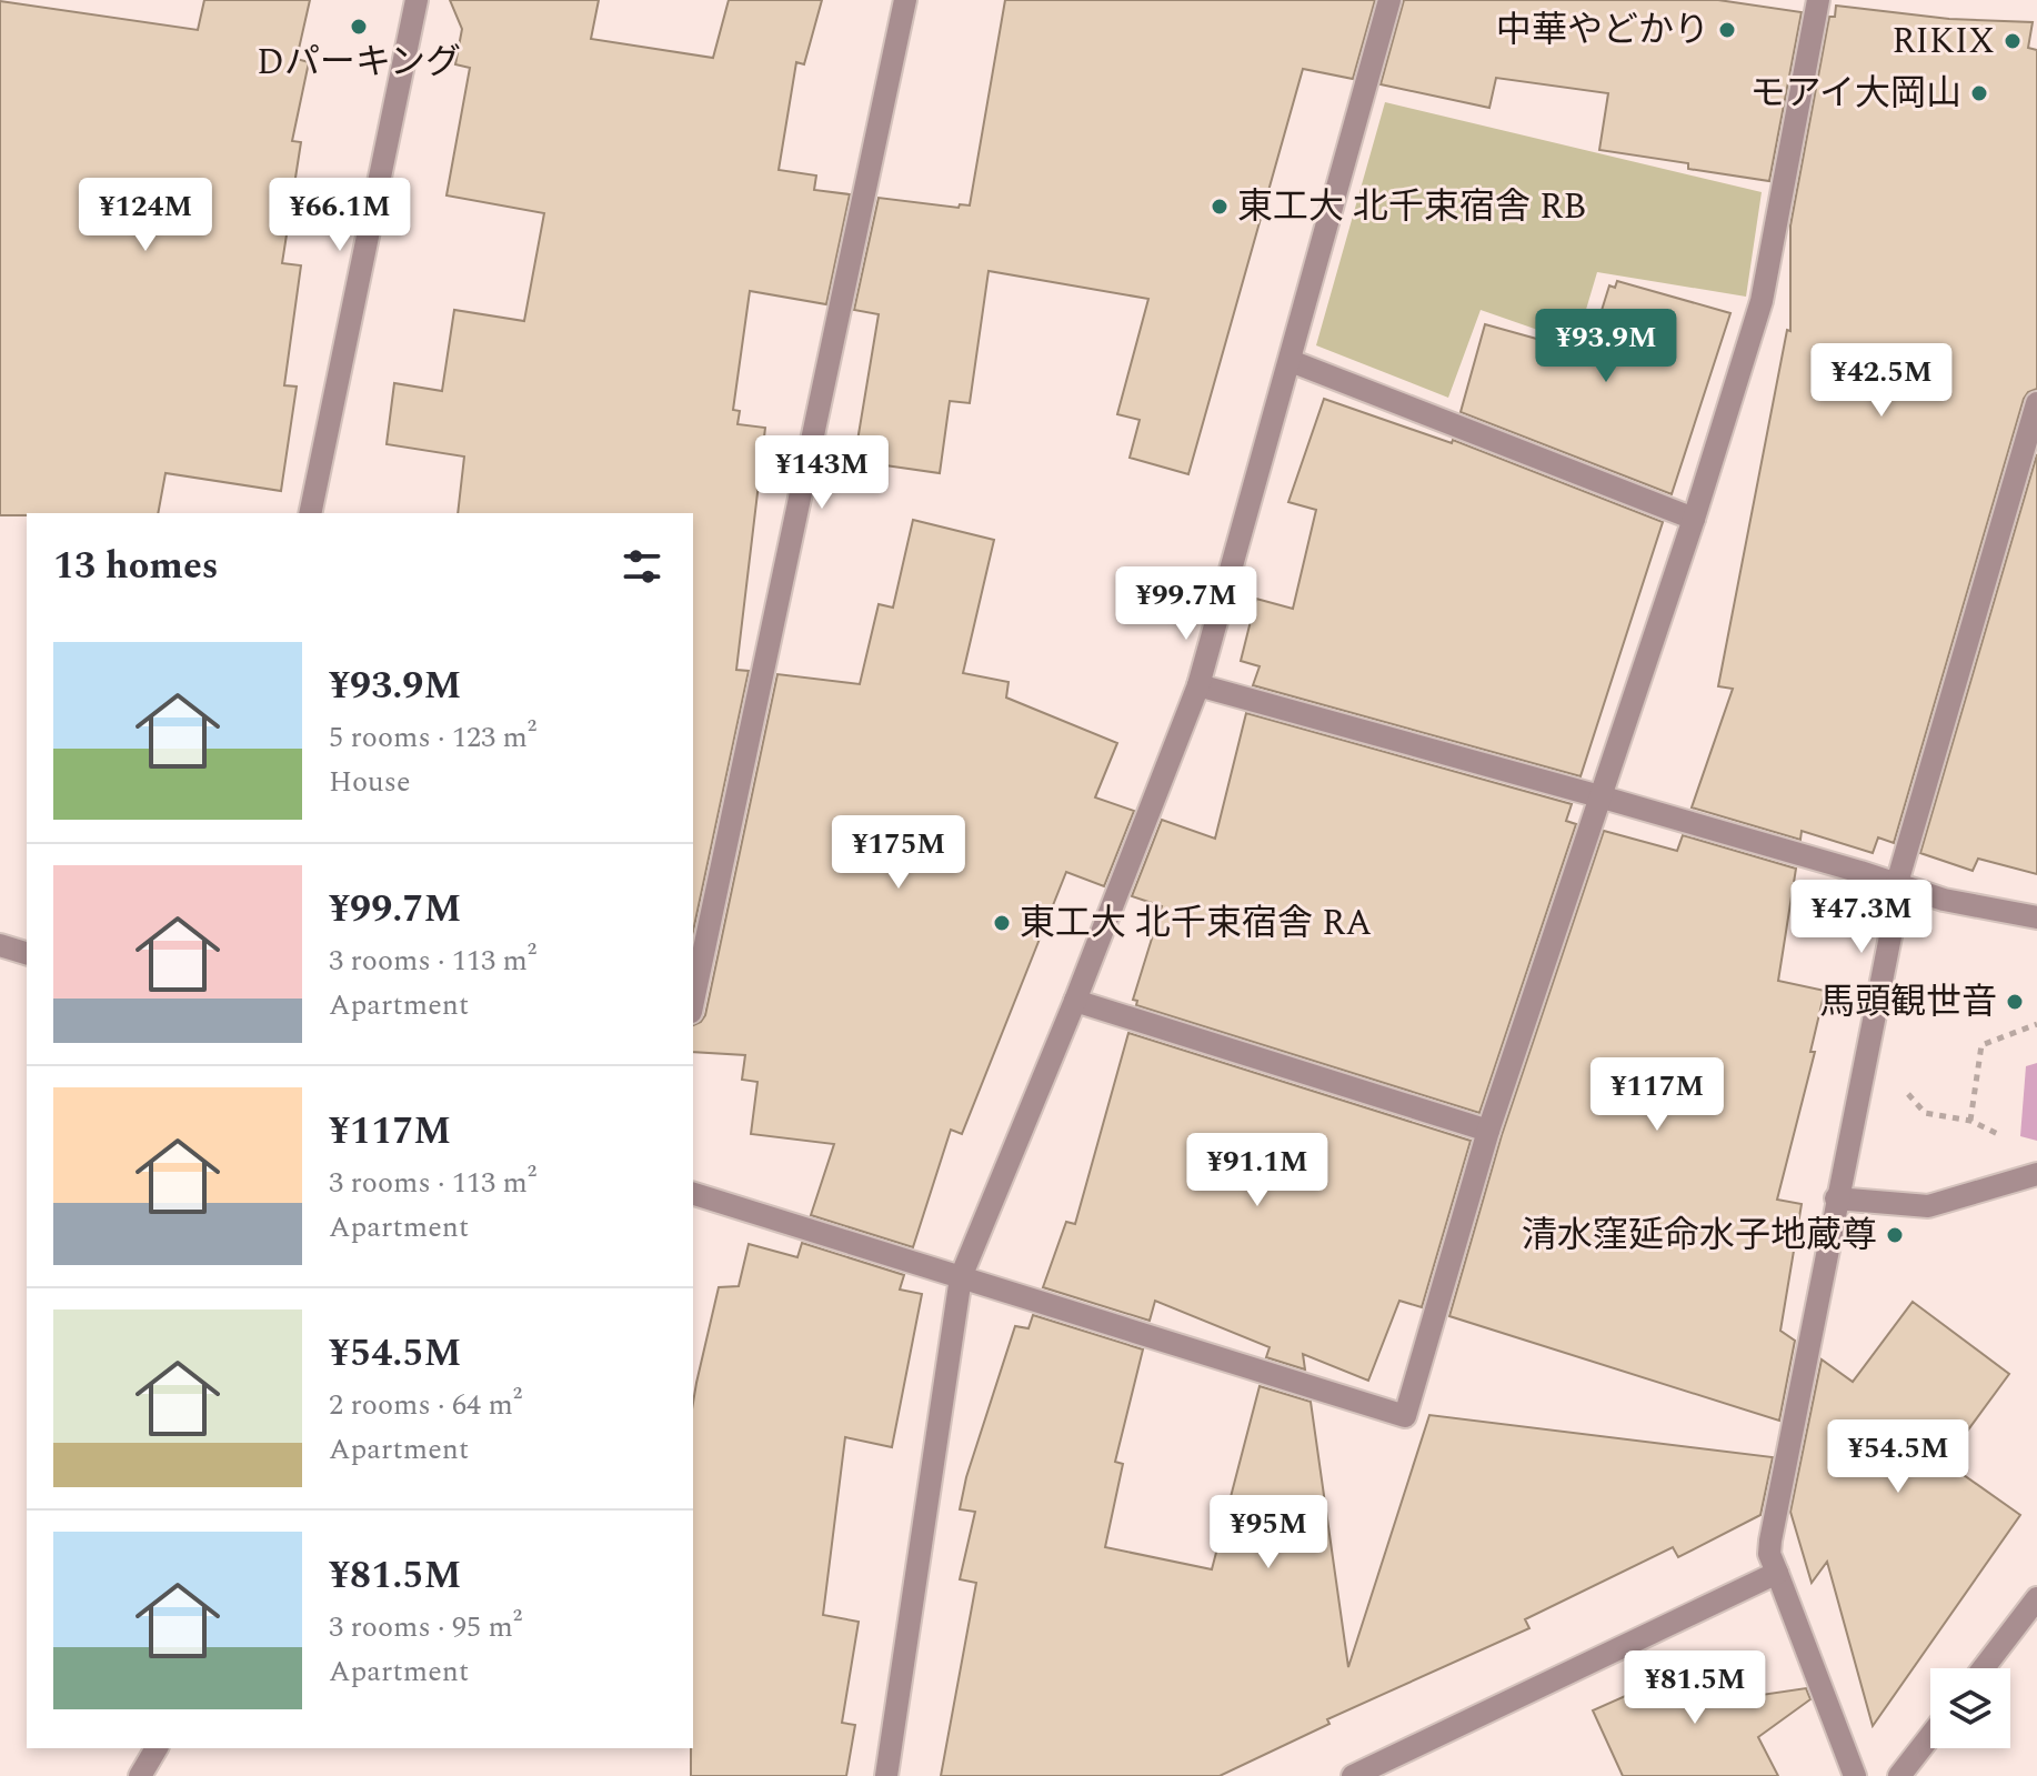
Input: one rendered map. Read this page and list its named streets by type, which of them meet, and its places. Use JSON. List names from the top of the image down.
{
  "places": [
    "Dパーキング",
    "中華やどかり",
    "RIKIX",
    "モアイ大岡山",
    "東工大 北千束宿舎 RB",
    "東工大 北千束宿舎 RA",
    "馬頭観世音",
    "清水窪延命水子地蔵尊"
  ],
  "page": {
    "price": [
      "¥124M",
      "¥66.1M",
      "¥93.9M",
      "¥42.5M",
      "¥143M",
      "¥99.7M",
      "¥175M",
      "¥47.3M",
      "¥117M",
      "¥91.1M",
      "¥54.5M",
      "¥95M",
      "¥81.5M"
    ],
    "heading": "13 homes",
    "list": [
      {
        "name": "¥93.9M",
        "note": "5 rooms · 123 m² · House"
      },
      {
        "name": "¥99.7M",
        "note": "3 rooms · 113 m² · Apartment"
      },
      {
        "name": "¥117M",
        "note": "3 rooms · 113 m² · Apartment"
      },
      {
        "name": "¥54.5M",
        "note": "2 rooms · 64 m² · Apartment"
      },
      {
        "name": "¥81.5M",
        "note": "3 rooms · 95 m² · Apartment"
      }
    ]
  }
}
